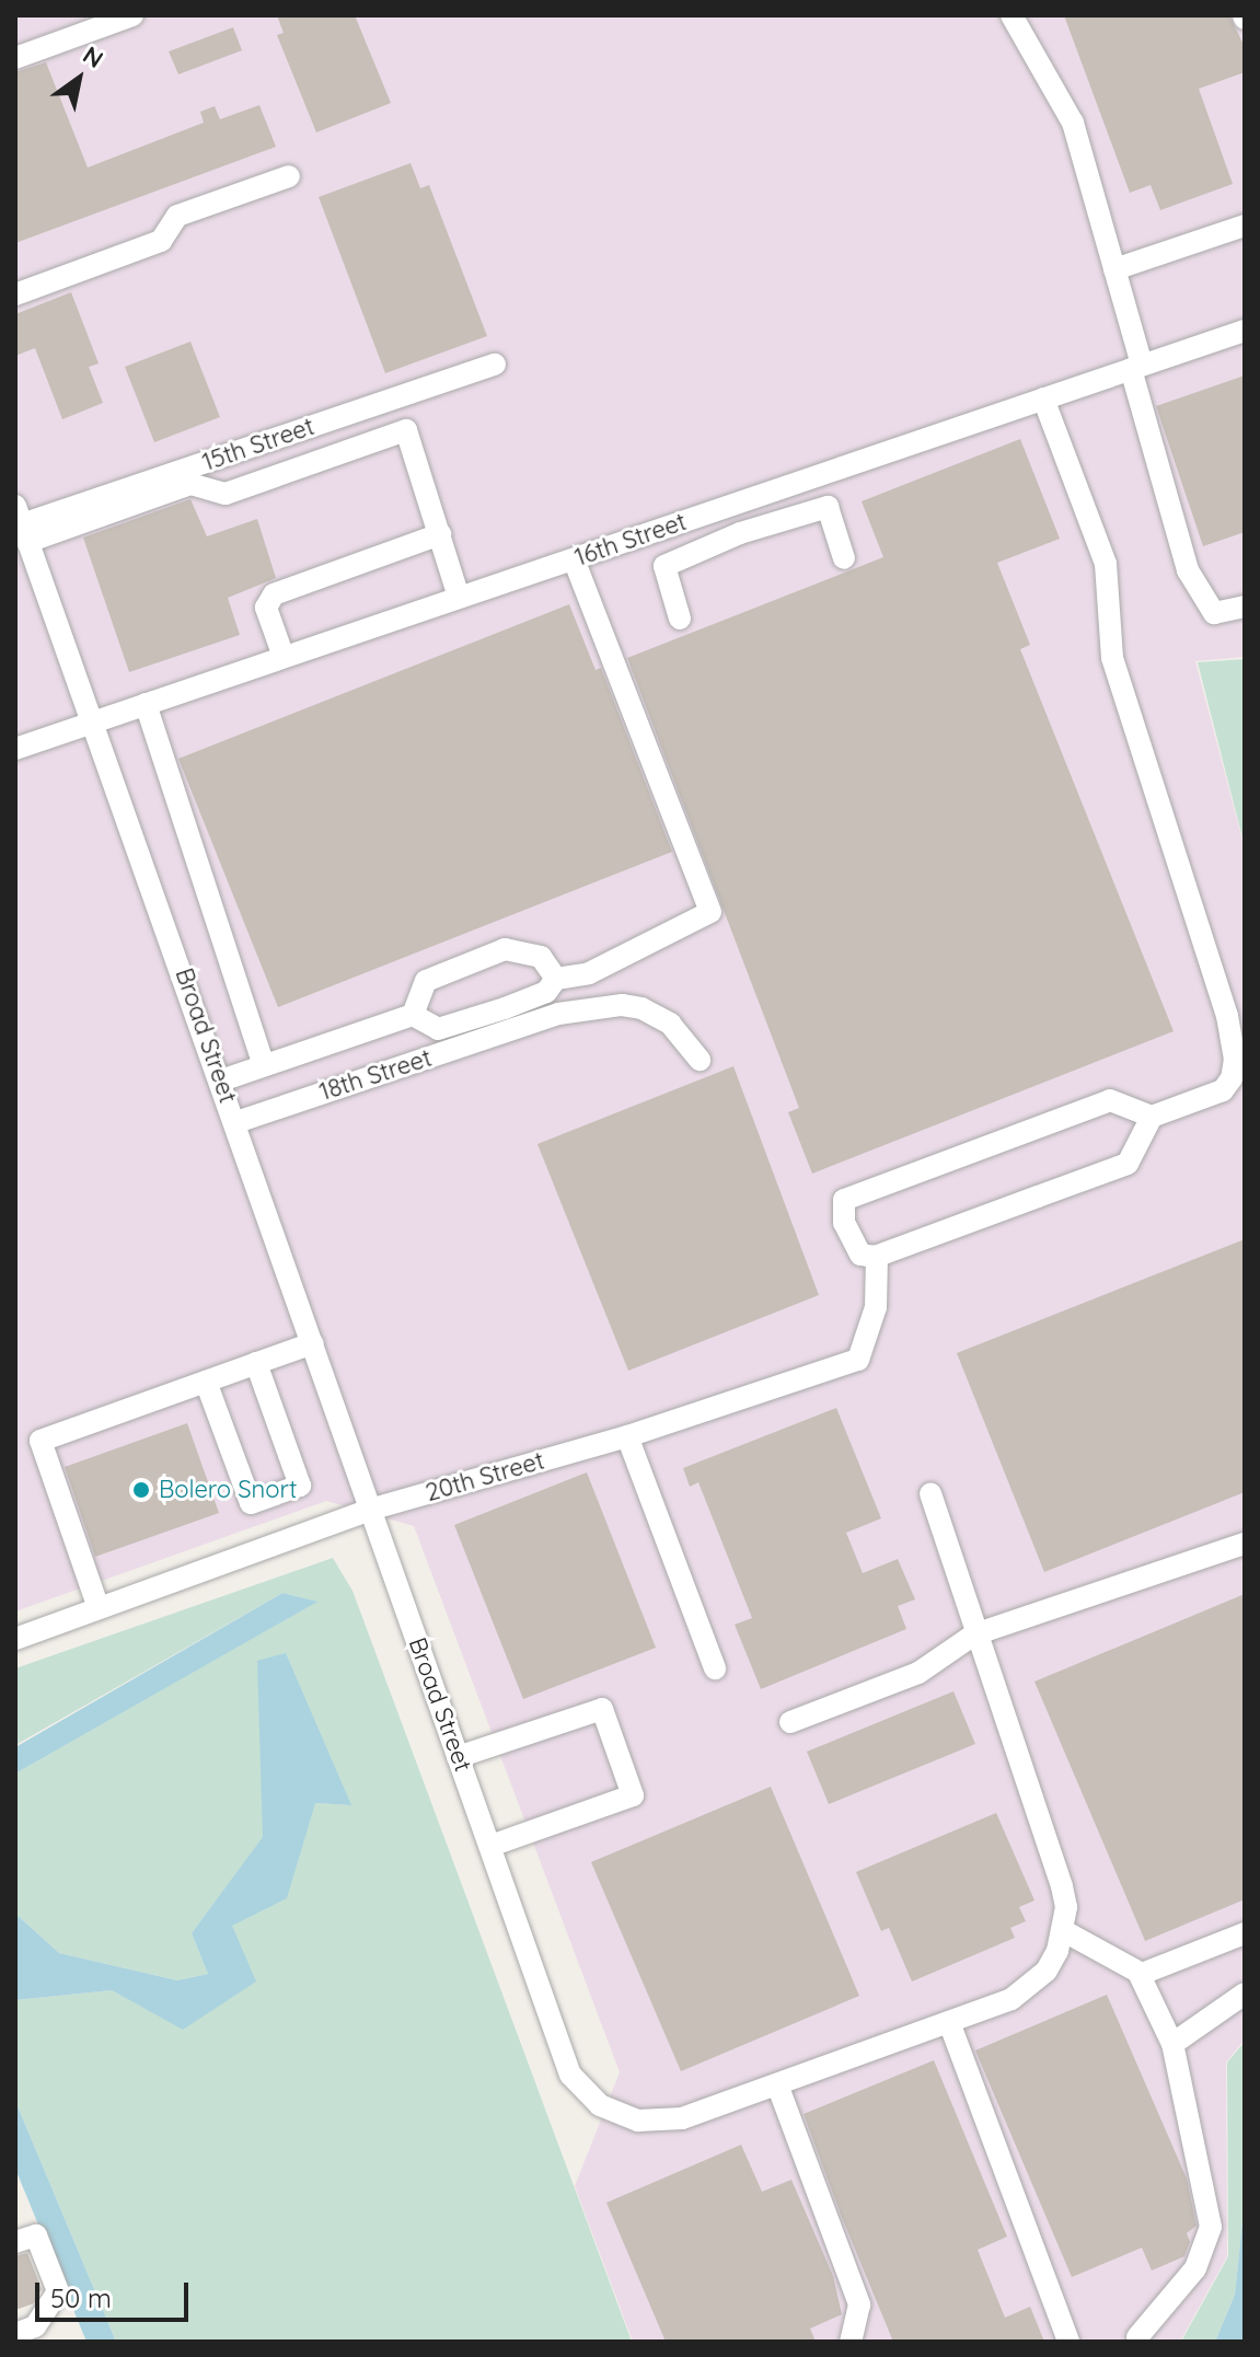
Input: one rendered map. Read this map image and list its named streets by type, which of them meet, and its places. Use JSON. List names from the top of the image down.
{
  "streets": {
    "street": [
      "15th Street",
      "16th Street",
      "Broad Street",
      "18th Street",
      "20th Street"
    ]
  },
  "crossings": [
    ["15th Street", "Broad Street"],
    ["16th Street", "Broad Street"],
    ["Broad Street", "18th Street"],
    ["Broad Street", "20th Street"]
  ],
  "places": ["Bolero Snort"],
  "scale_bar": "50 m",
  "north": "top right"
}
